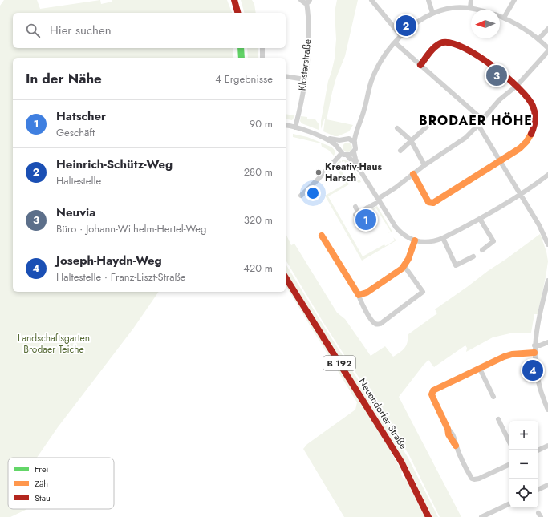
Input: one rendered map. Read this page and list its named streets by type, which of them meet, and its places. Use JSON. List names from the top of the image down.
{
  "streets": {
    "street": ["Klosterstraße", "B 192", "Neuendorfer Straße"]
  },
  "districts": ["BRODAER HÖHE"],
  "parks": ["Landschaftsgarten Brodaer Teiche"],
  "places": ["Kreativ-Haus Harsch"],
  "legend": ["Frei", "Zäh", "Stau"],
  "north": "left",
  "page": {
    "search": "Hier suchen",
    "pins": [
      "2",
      "3",
      "1",
      "4"
    ],
    "heading": ["In der Nähe", "4 Ergebnisse"],
    "list": [
      {
        "mark": "1",
        "name": "Hatscher",
        "note": "Geschäft",
        "value": "90 m"
      },
      {
        "mark": "2",
        "name": "Heinrich-Schütz-Weg",
        "note": "Haltestelle",
        "value": "280 m"
      },
      {
        "mark": "3",
        "name": "Neuvia",
        "note": "Büro · Johann-Wilhelm-Hertel-Weg",
        "value": "320 m"
      },
      {
        "mark": "4",
        "name": "Joseph-Haydn-Weg",
        "note": "Haltestelle · Franz-Liszt-Straße",
        "value": "420 m"
      }
    ],
    "map_buttons": ["+", "−"]
  }
}
